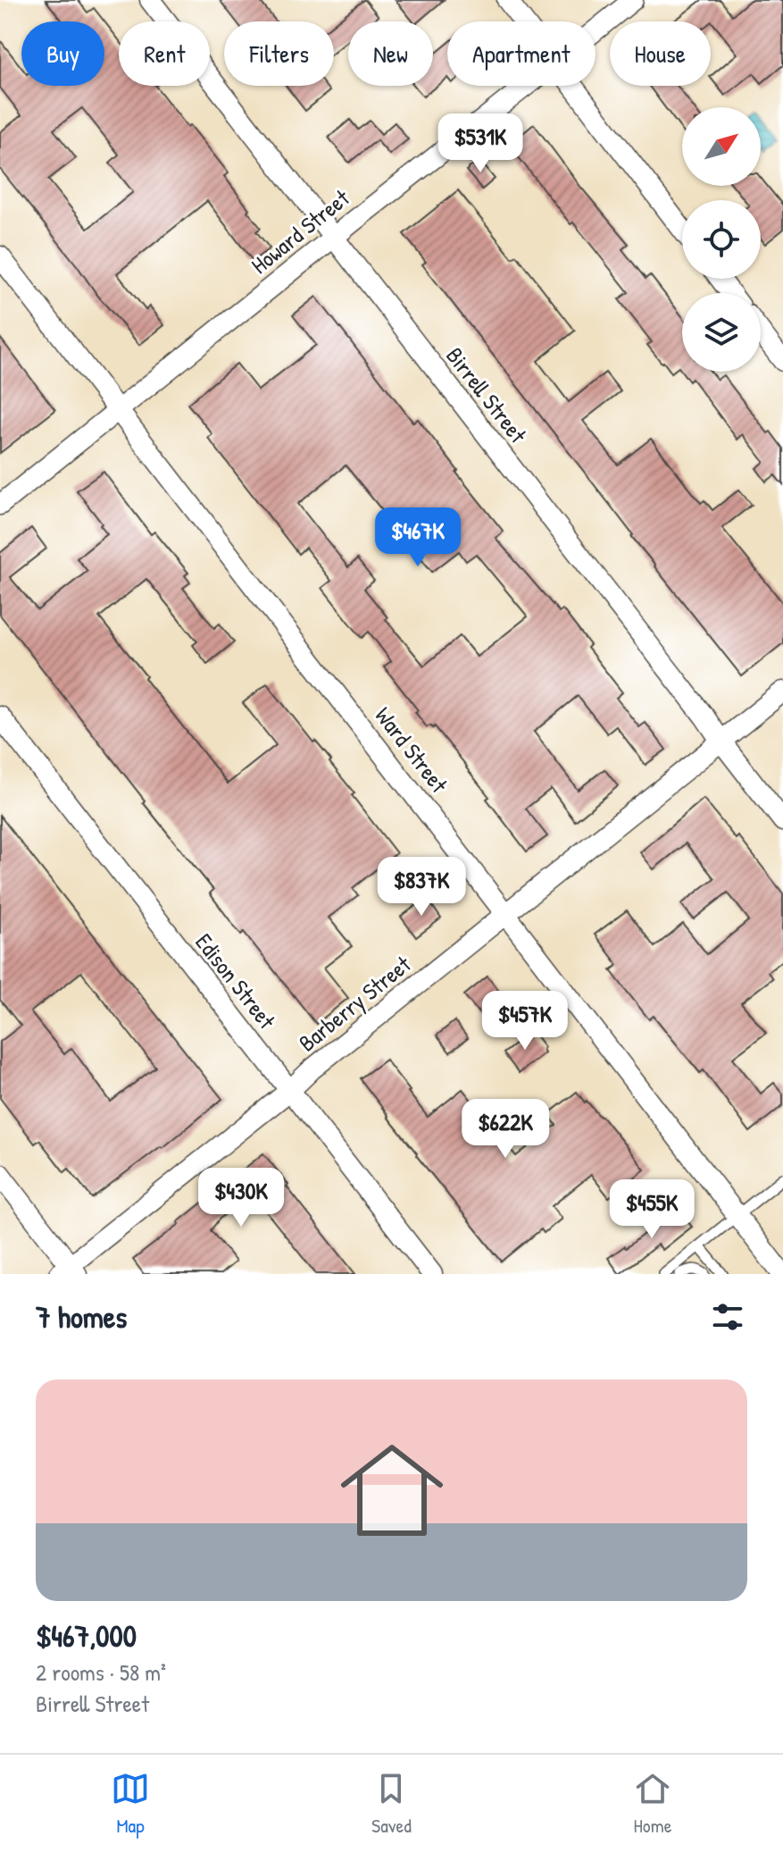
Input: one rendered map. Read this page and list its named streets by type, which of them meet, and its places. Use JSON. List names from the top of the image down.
{
  "streets": {
    "street": [
      "Howard Street",
      "Birrell Street",
      "Ward Street",
      "Edison Street",
      "Barberry Street"
    ]
  },
  "crossings": [
    ["Howard Street", "Birrell Street"],
    ["Howard Street", "Ward Street"],
    ["Birrell Street", "Barberry Street"],
    ["Ward Street", "Barberry Street"],
    ["Edison Street", "Barberry Street"]
  ],
  "north": "top right",
  "page": {
    "chip": [
      "Buy",
      "Rent",
      "Filters",
      "New",
      "Apartment",
      "House"
    ],
    "price": [
      "$531K",
      "$467K",
      "$837K",
      "$457K",
      "$622K",
      "$430K",
      "$455K"
    ],
    "heading": "7 homes",
    "list": [
      {
        "name": "$467,000",
        "note": "2 rooms · 58 m² · Birrell Street"
      }
    ],
    "tabs": ["Map", "Saved", "Home"]
  }
}
